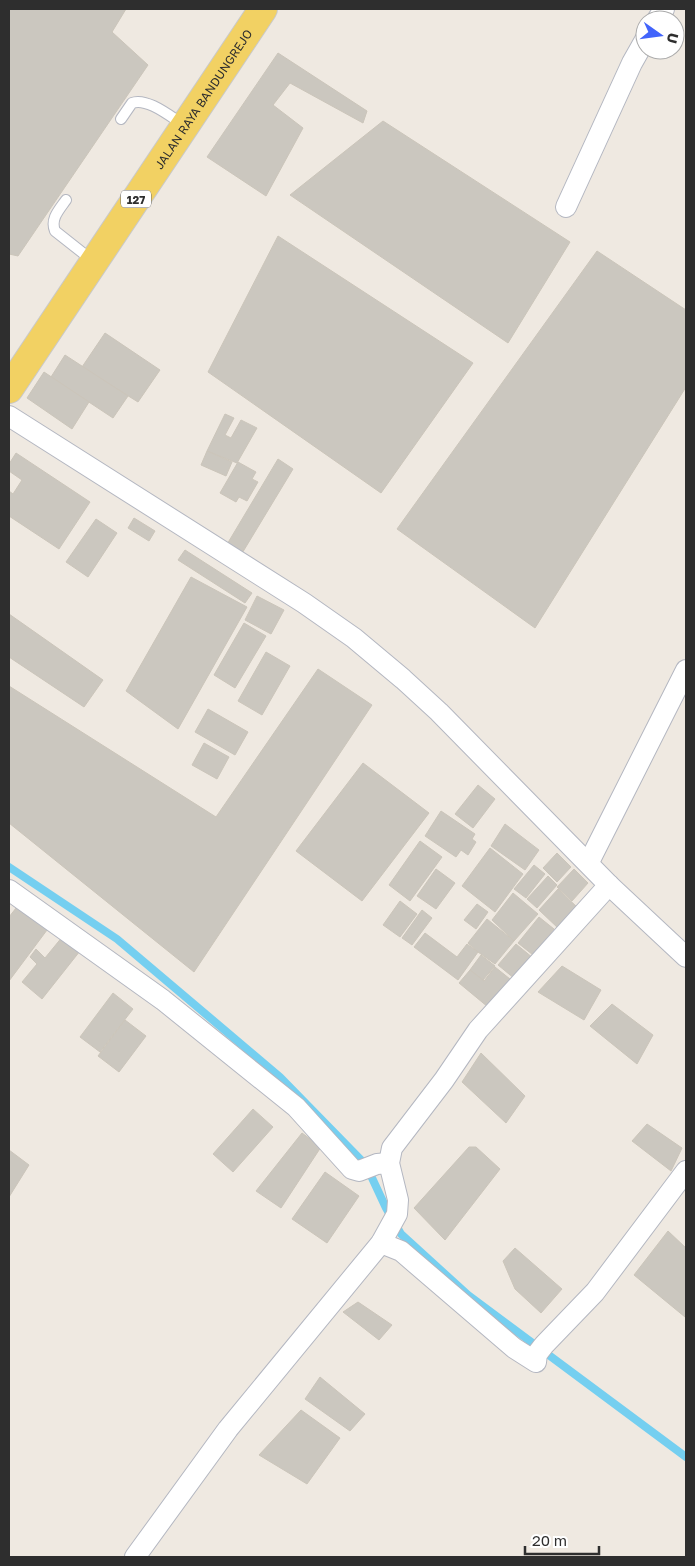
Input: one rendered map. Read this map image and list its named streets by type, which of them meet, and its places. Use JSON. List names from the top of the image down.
{
  "streets": {
    "main road": ["JALAN RAYA BANDUNGREJO", "127"]
  },
  "scale_bar": "20 m",
  "north": "right"
}
